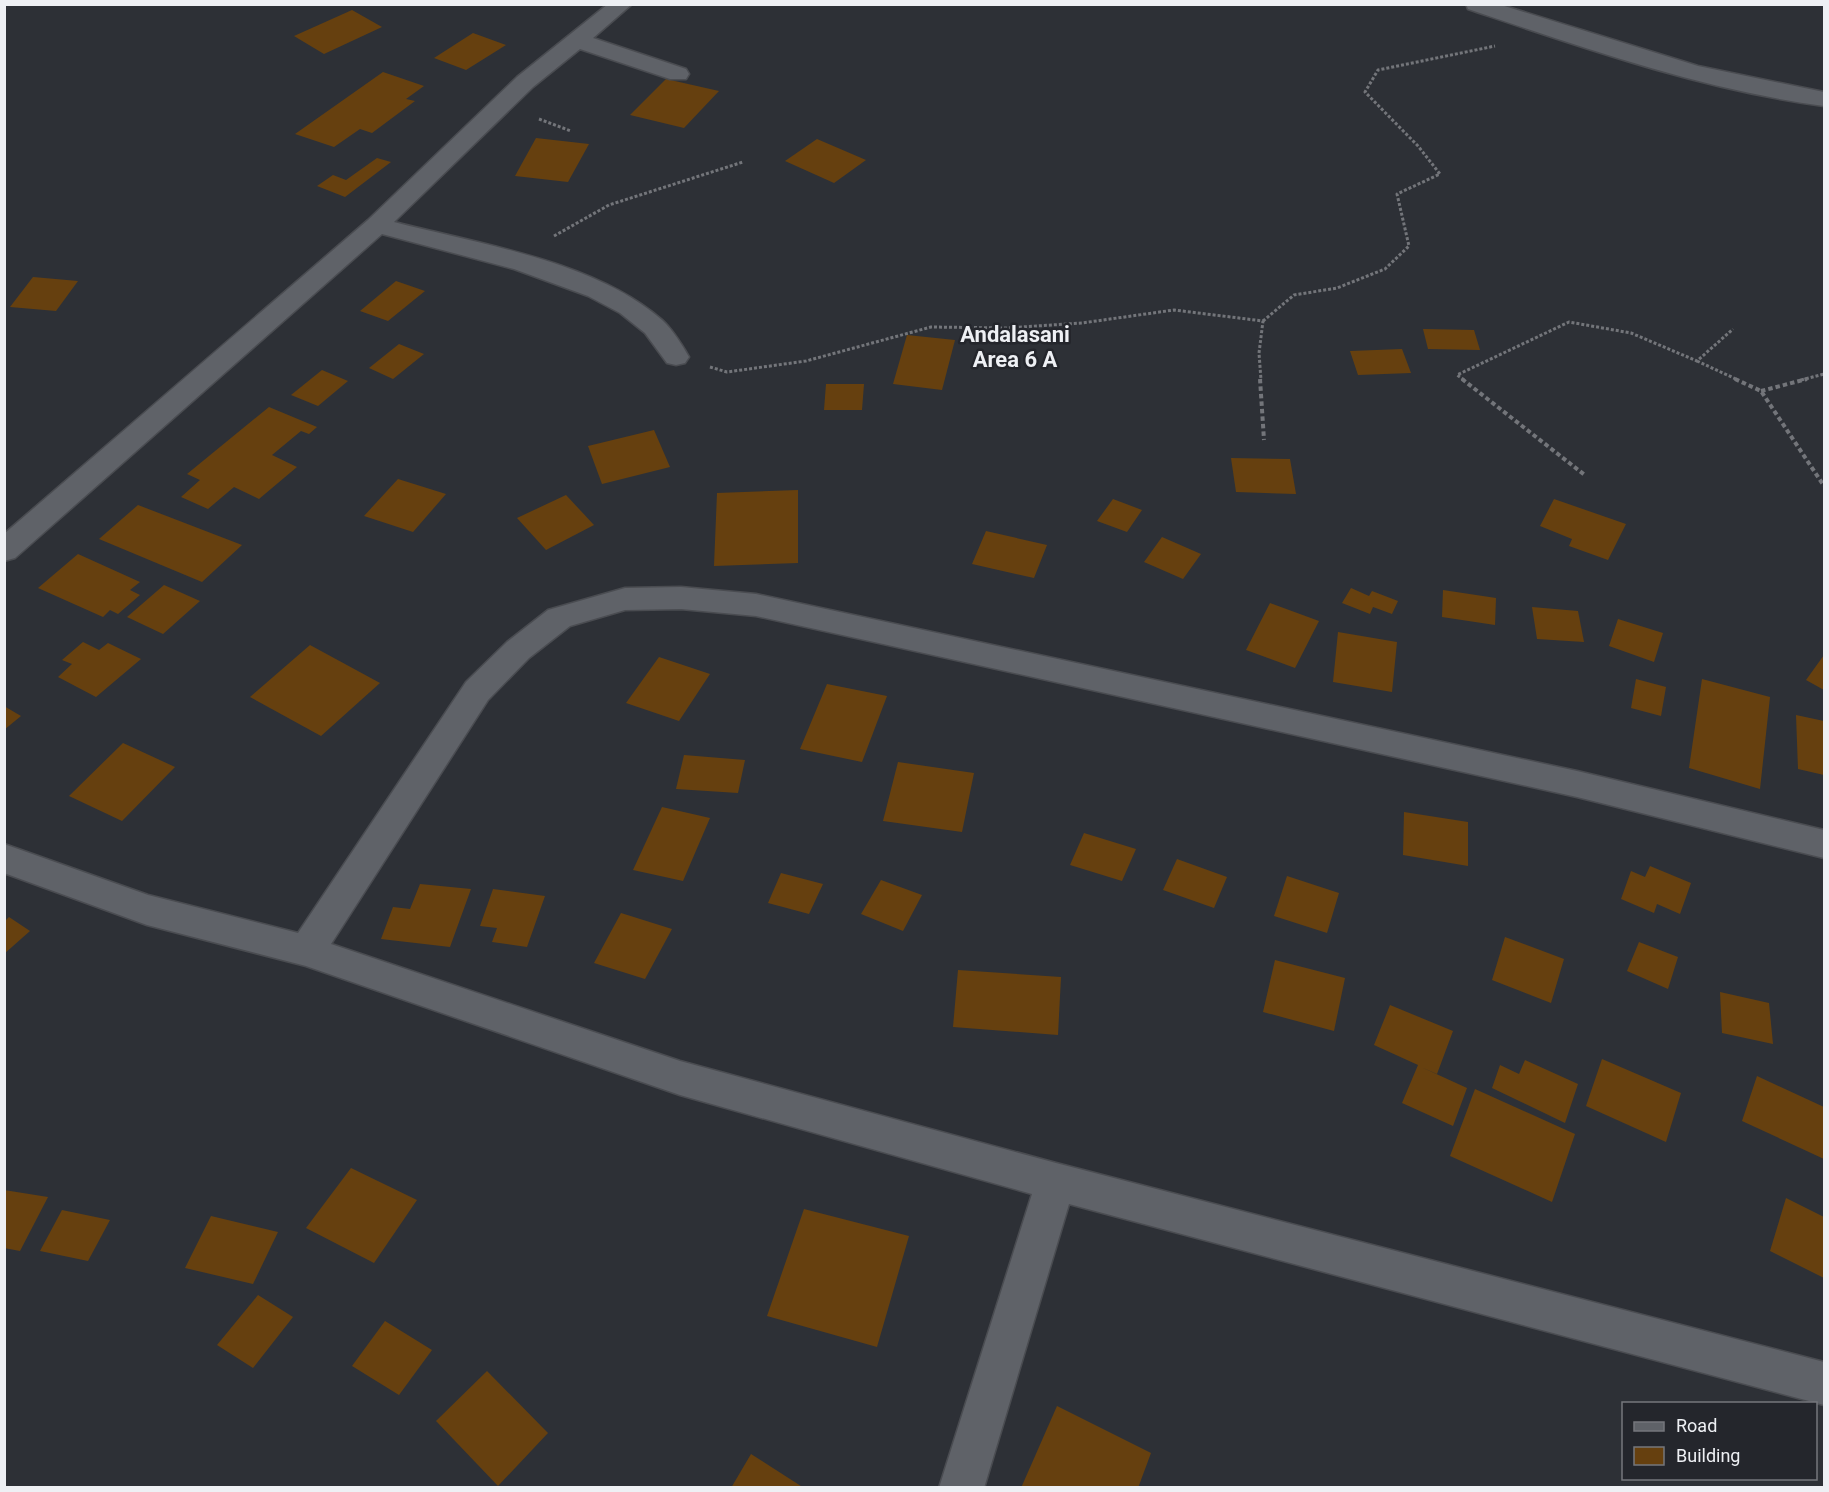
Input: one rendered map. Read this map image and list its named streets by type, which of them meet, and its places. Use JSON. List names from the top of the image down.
{
  "districts": ["Andalasani Area 6 A"],
  "legend": ["Road", "Building"]
}
